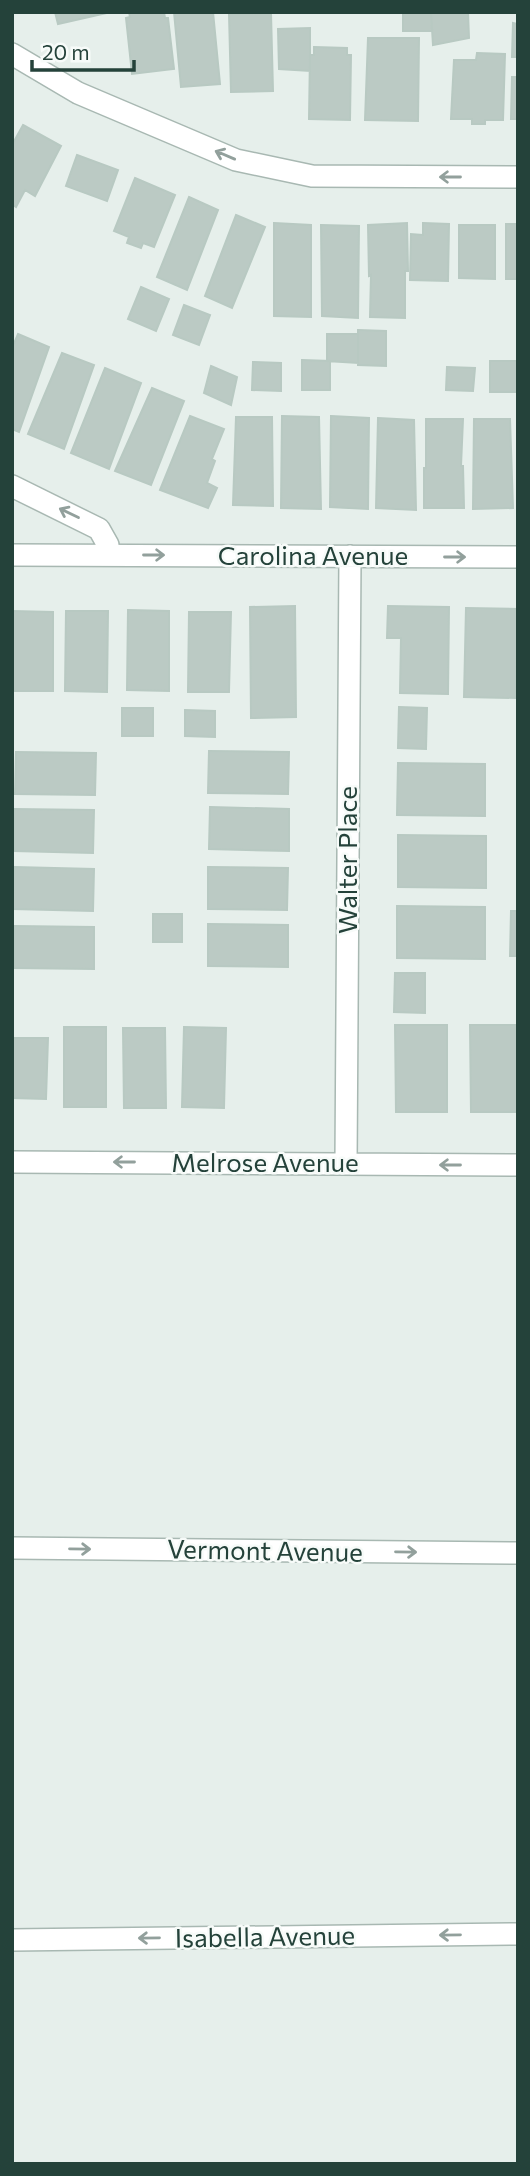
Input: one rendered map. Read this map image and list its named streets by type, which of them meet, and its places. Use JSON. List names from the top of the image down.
{
  "streets": {
    "street": [
      "Carolina Avenue",
      "Walter Place",
      "Melrose Avenue",
      "Vermont Avenue",
      "Isabella Avenue"
    ]
  },
  "crossings": [
    ["Carolina Avenue", "Walter Place"],
    ["Walter Place", "Melrose Avenue"]
  ],
  "one_way": [
    "Carolina Avenue",
    "Melrose Avenue",
    "Vermont Avenue",
    "Isabella Avenue"
  ],
  "scale_bar": "20 m"
}
